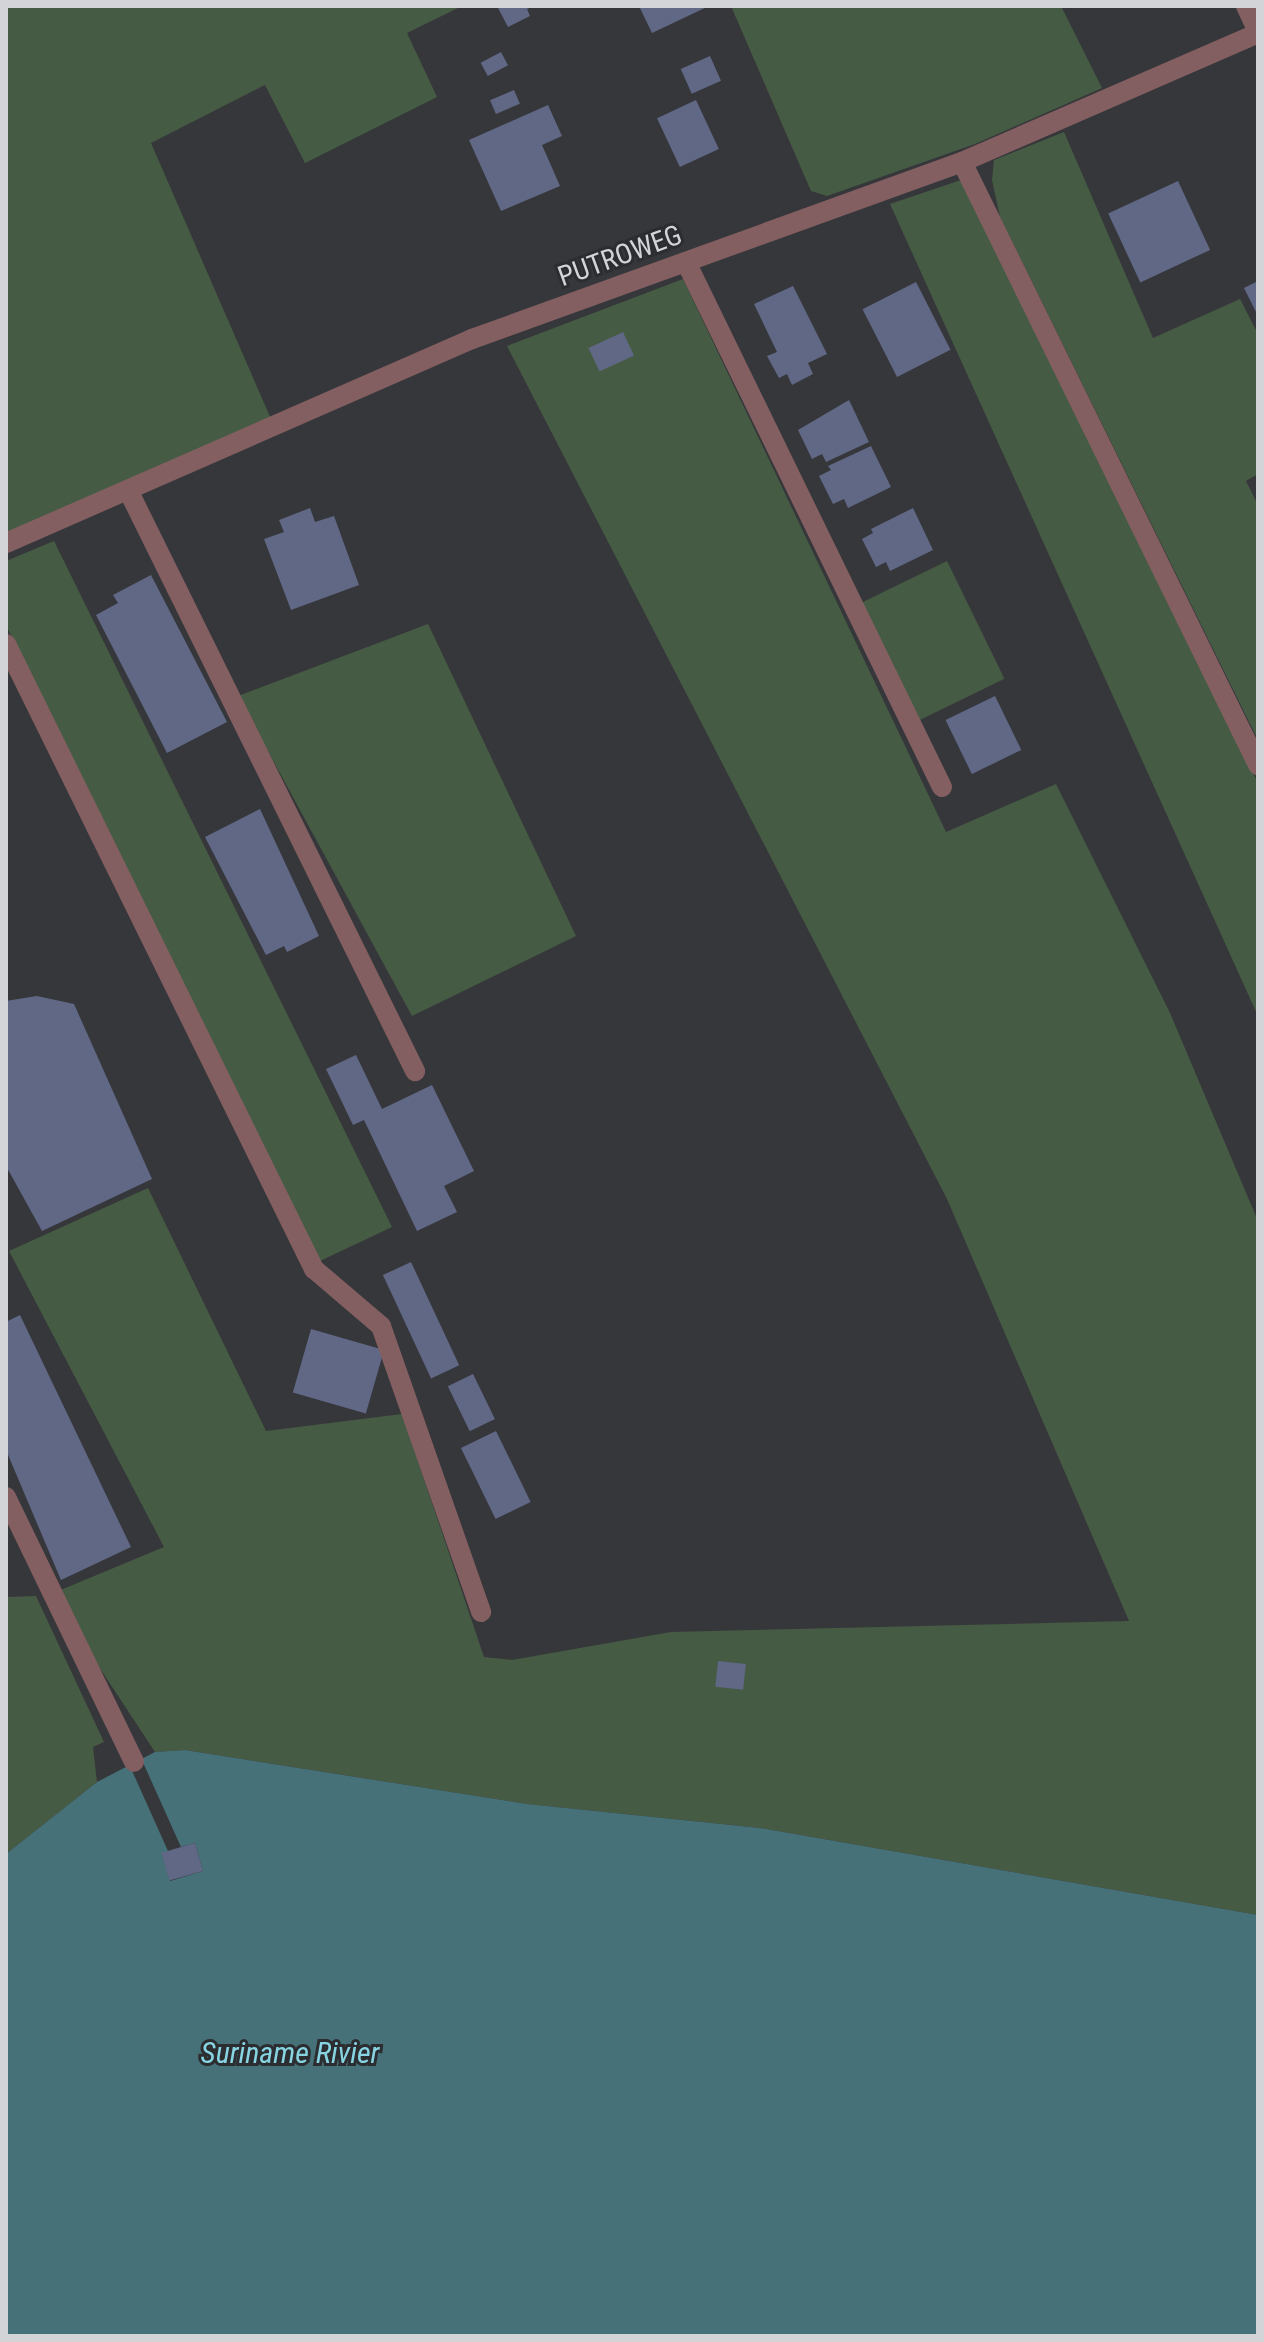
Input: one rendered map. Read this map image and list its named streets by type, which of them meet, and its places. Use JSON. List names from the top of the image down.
{
  "streets": {
    "street": ["PUTROWEG"]
  },
  "water": ["Suriname Rivier"]
}
